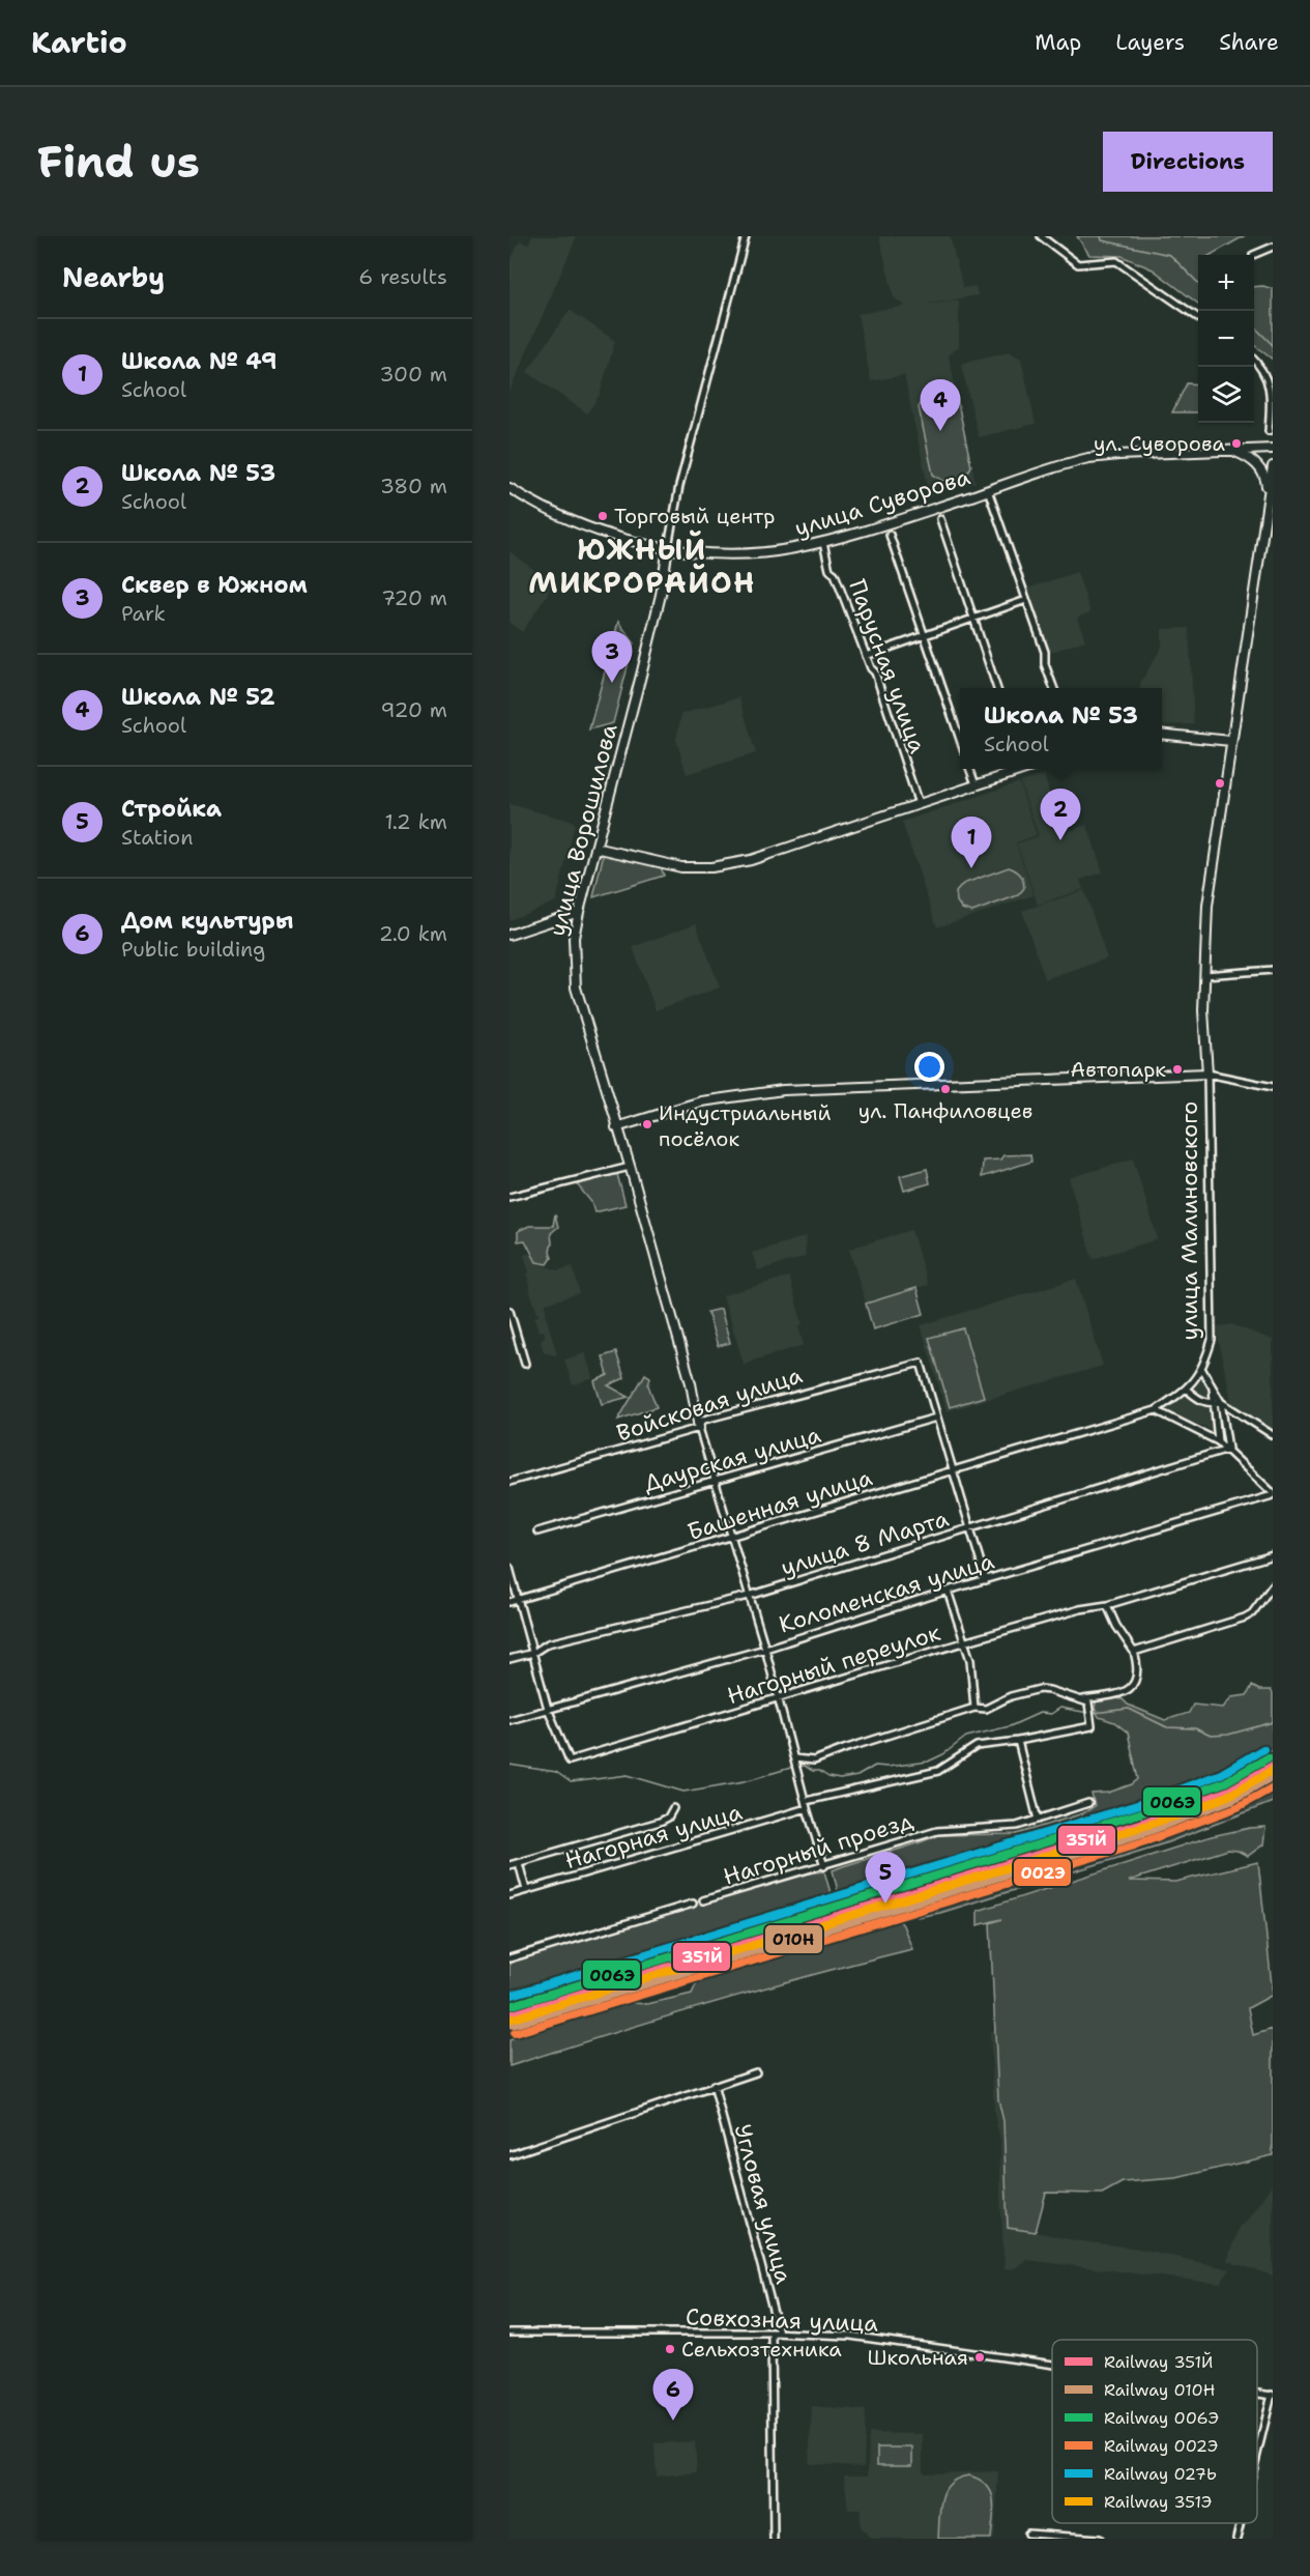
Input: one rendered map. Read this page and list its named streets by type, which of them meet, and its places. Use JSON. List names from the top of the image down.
{
  "streets": {
    "street": [
      "улица Суворова",
      "Парусная улица",
      "улица Ворошилова",
      "улица Малиновского",
      "Войсковая улица",
      "Даурская улица",
      "Башенная улица",
      "улица 8 Марта",
      "Коломенская улица",
      "Нагорный переулок",
      "Нагорная улица",
      "Нагорный проезд",
      "Угловая улица",
      "Совхозная улица"
    ]
  },
  "crossings": [
    ["улица Суворова", "Парусная улица"],
    ["улица Суворова", "улица Ворошилова"],
    ["улица Ворошилова", "Войсковая улица"],
    ["улица Малиновского", "Башенная улица"],
    ["Войсковая улица", "Даурская улица"],
    ["Коломенская улица", "Нагорный переулок"],
    ["Угловая улица", "Совхозная улица"]
  ],
  "districts": ["ЮЖНЫЙ МИКРОРАЙОН"],
  "places": [
    "ул. Суворова",
    "Торговый центр",
    "Автопарк",
    "ул. Панфиловцев",
    "Индустриальный посёлок",
    "Сельхозтехника",
    "Школьная"
  ],
  "lines": [
    "rail line 027Ь",
    "rail line 006Э",
    "rail line 351Й",
    "rail line 351Э",
    "rail line 010Н",
    "rail line 002Э"
  ],
  "legend": [
    "Railway 351Й",
    "Railway 010Н",
    "Railway 006Э",
    "Railway 002Э",
    "Railway 027Ь",
    "Railway 351Э"
  ],
  "page": {
    "header": "Kartio",
    "nav": ["Map", "Layers", "Share"],
    "buttons": "Directions",
    "title": "Find us",
    "heading": ["Nearby", "6 results"],
    "map_buttons": ["+", "−"],
    "list": [
      {
        "mark": "1",
        "name": "Школа № 49",
        "note": "School",
        "value": "300 m"
      },
      {
        "mark": "2",
        "name": "Школа № 53",
        "note": "School",
        "value": "380 m"
      },
      {
        "mark": "3",
        "name": "Сквер в Южном",
        "note": "Park",
        "value": "720 m"
      },
      {
        "mark": "4",
        "name": "Школа № 52",
        "note": "School",
        "value": "920 m"
      },
      {
        "mark": "5",
        "name": "Стройка",
        "note": "Station",
        "value": "1.2 km"
      },
      {
        "mark": "6",
        "name": "Дом культуры",
        "note": "Public building",
        "value": "2.0 km"
      }
    ],
    "pins": [
      "4",
      "3",
      "2",
      "1",
      "5",
      "6"
    ],
    "popup": ["Школа № 53", "School"]
  }
}
